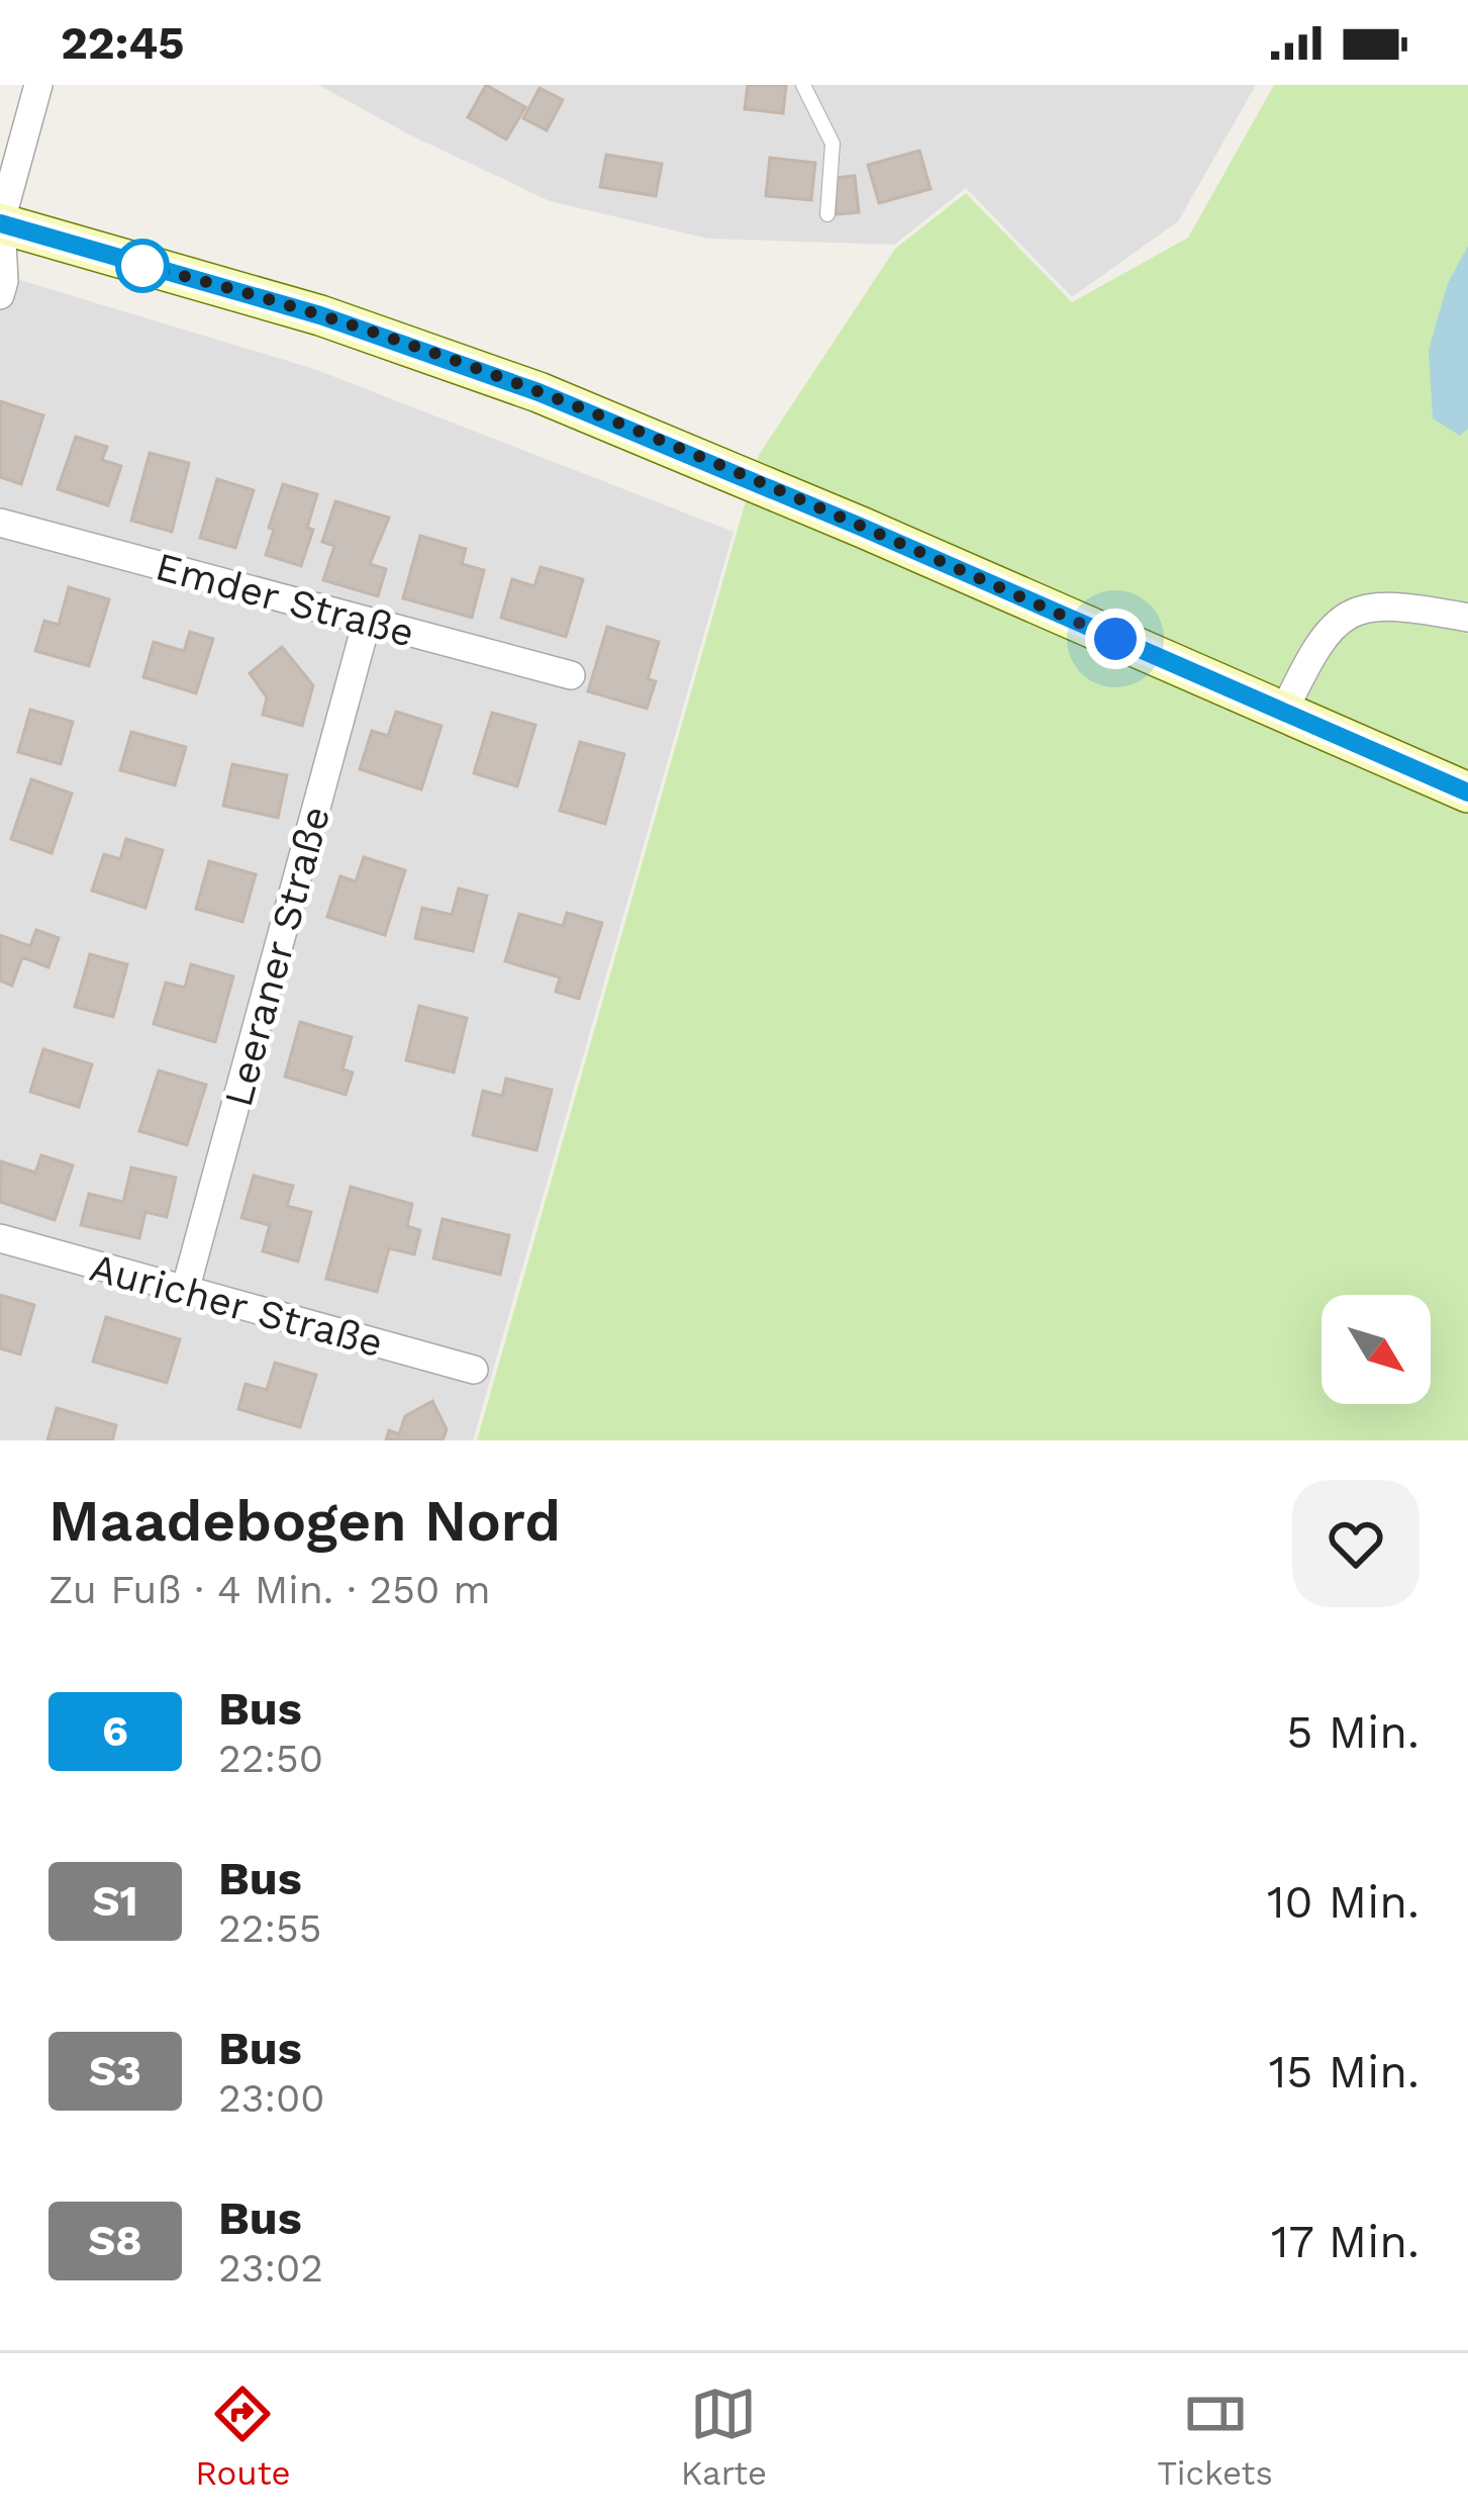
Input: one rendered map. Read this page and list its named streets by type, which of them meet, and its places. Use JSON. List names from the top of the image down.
{
  "streets": {
    "street": ["Emder Straße", "Leeraner Straße", "Auricher Straße"]
  },
  "crossings": [
    ["Emder Straße", "Leeraner Straße"],
    ["Leeraner Straße", "Auricher Straße"]
  ],
  "lines": ["bus line 6"],
  "north": "bottom right",
  "page": {
    "status": "22:45",
    "heading": ["Maadebogen Nord", "Zu Fuß · 4 Min. · 250 m"],
    "list": [
      {
        "mark": "6",
        "name": "Bus",
        "note": "22:50",
        "value": "5 Min."
      },
      {
        "mark": "S1",
        "name": "Bus",
        "note": "22:55",
        "value": "10 Min."
      },
      {
        "mark": "S3",
        "name": "Bus",
        "note": "23:00",
        "value": "15 Min."
      },
      {
        "mark": "S8",
        "name": "Bus",
        "note": "23:02",
        "value": "17 Min."
      }
    ],
    "tabs": ["Route", "Karte", "Tickets"]
  }
}
